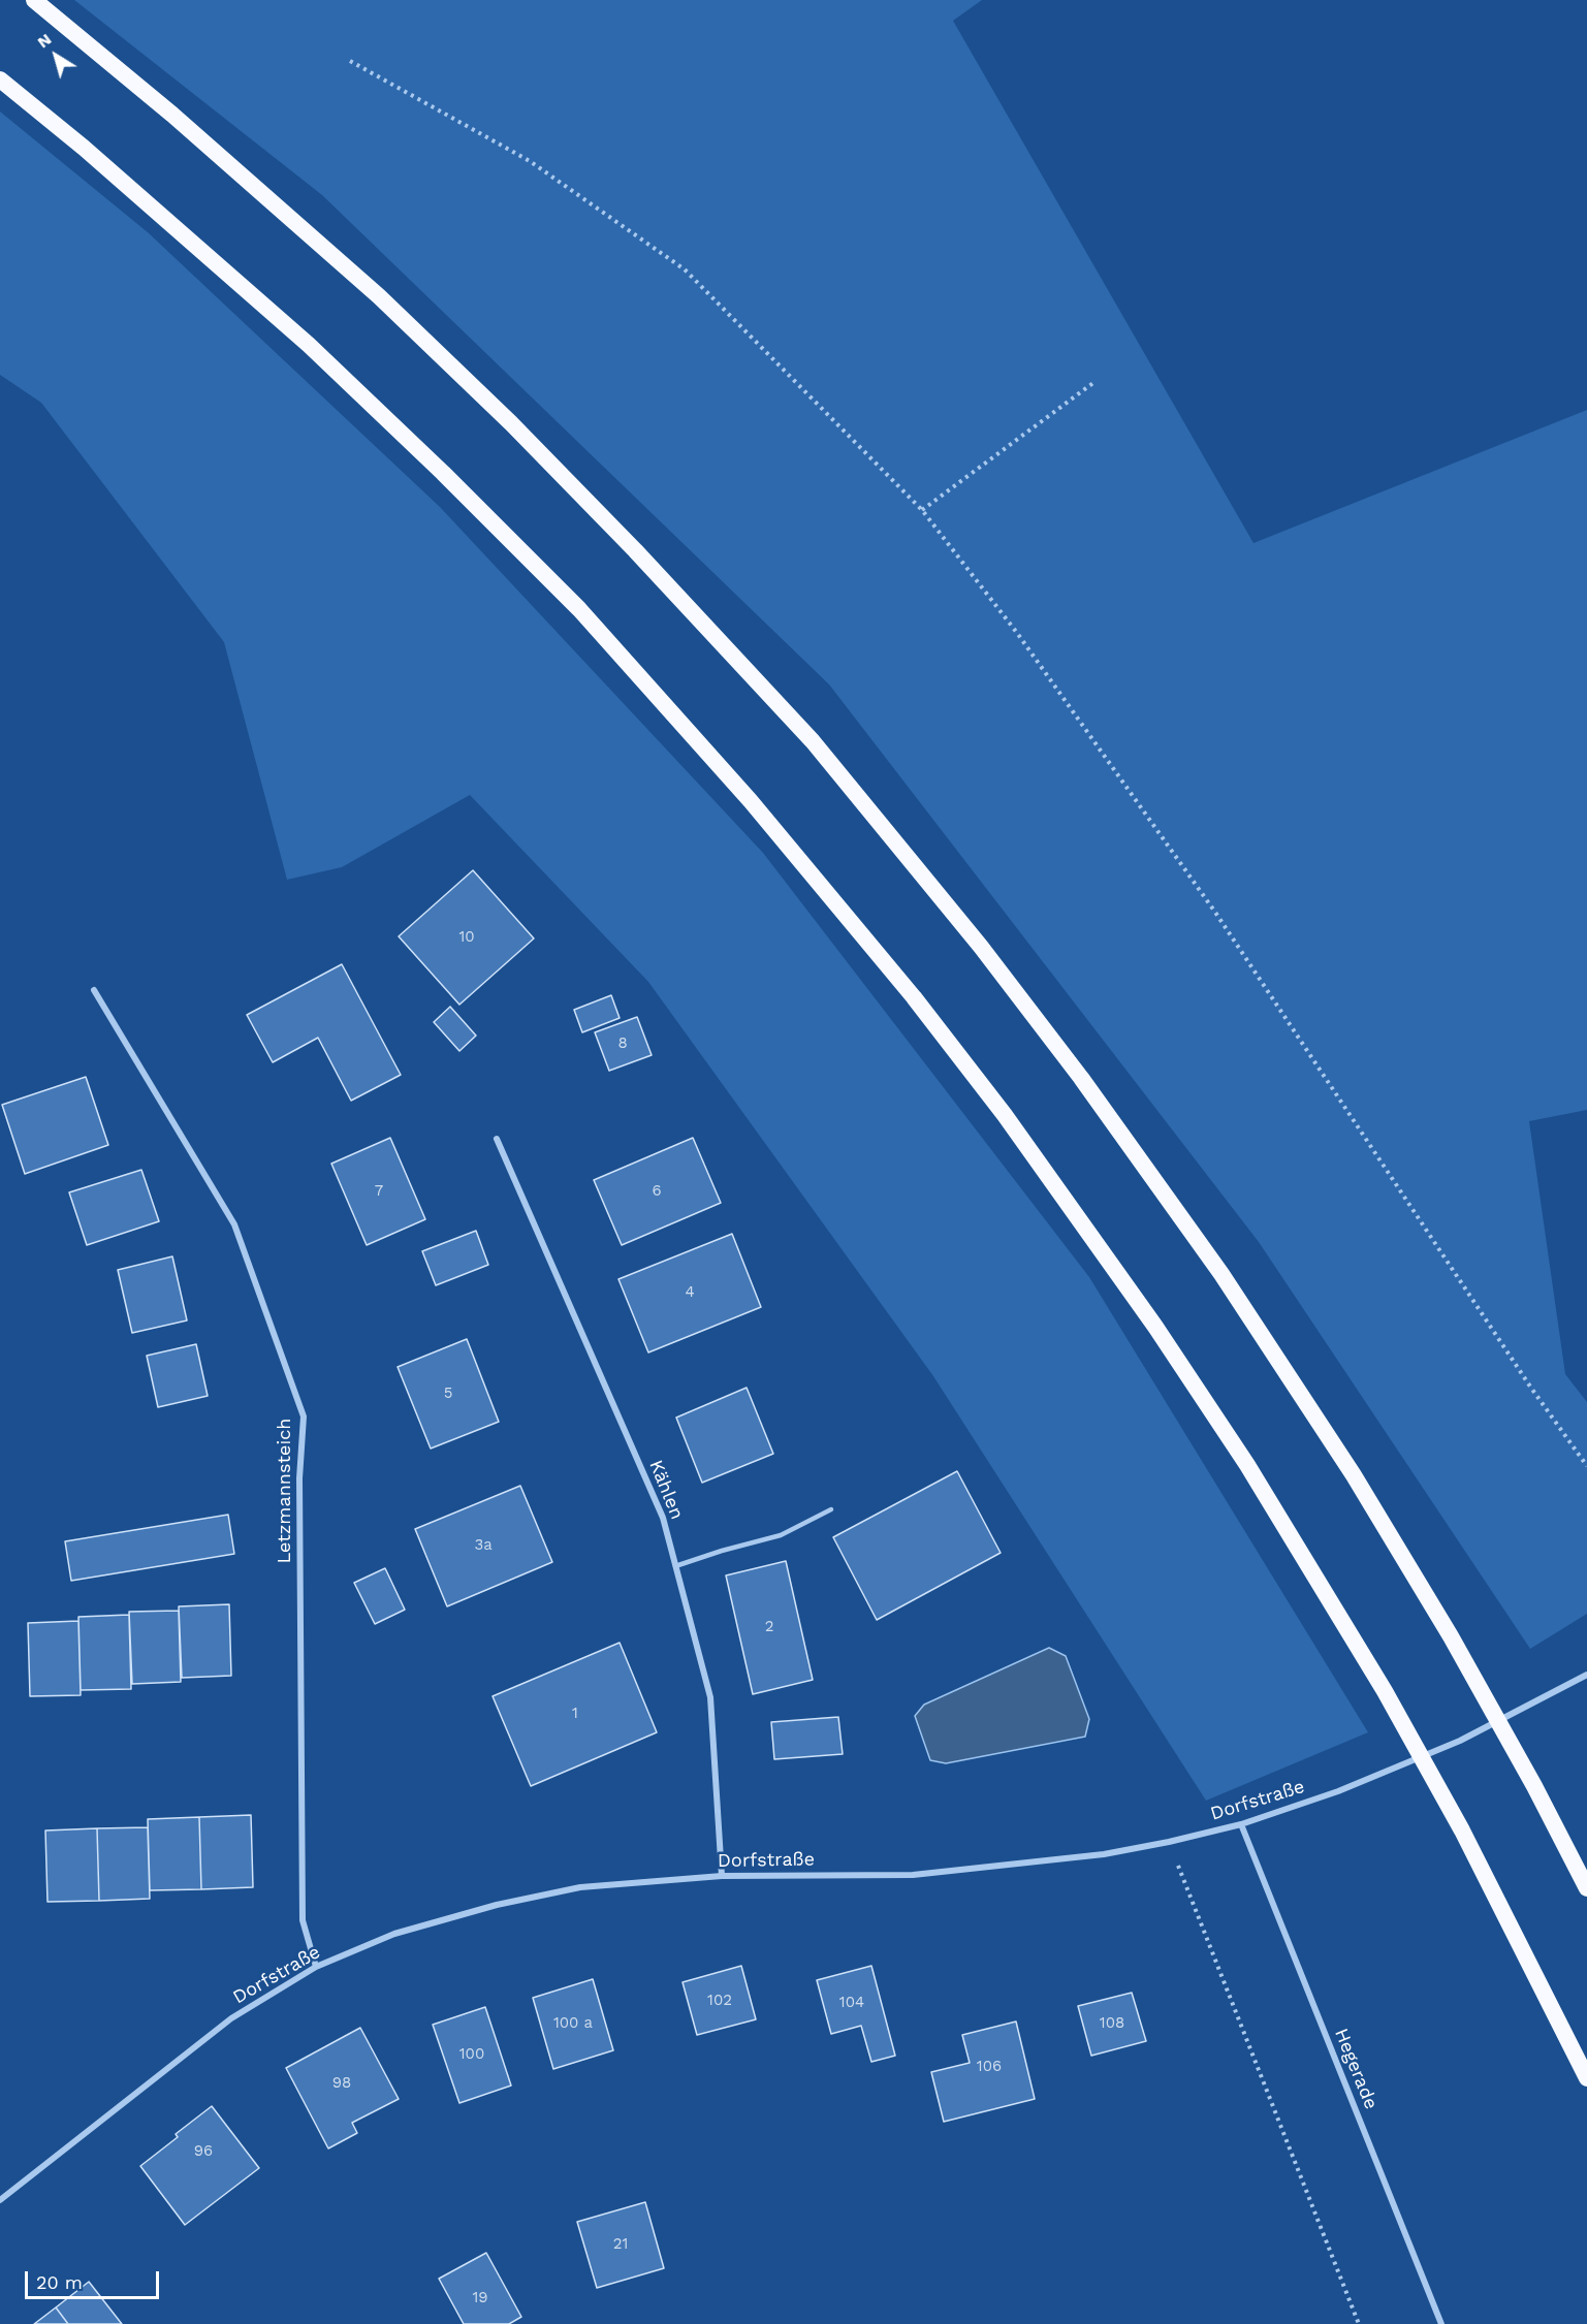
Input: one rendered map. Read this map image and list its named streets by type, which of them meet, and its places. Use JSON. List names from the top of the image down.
{
  "streets": {
    "street": [
      "Kählen",
      "Letzmannsteich",
      "Dorfstraße",
      "Hegerade"
    ]
  },
  "crossings": [
    ["Kählen", "Dorfstraße"],
    ["Letzmannsteich", "Dorfstraße"],
    ["Dorfstraße", "Hegerade"]
  ],
  "house_numbers": [
    "10",
    "8",
    "7",
    "6",
    "4",
    "5",
    "3a",
    "2",
    "1",
    "102",
    "104",
    "100 a",
    "108",
    "100",
    "106",
    "98",
    "96",
    "21",
    "19"
  ],
  "scale_bar": "20 m",
  "north": "top left"
}
